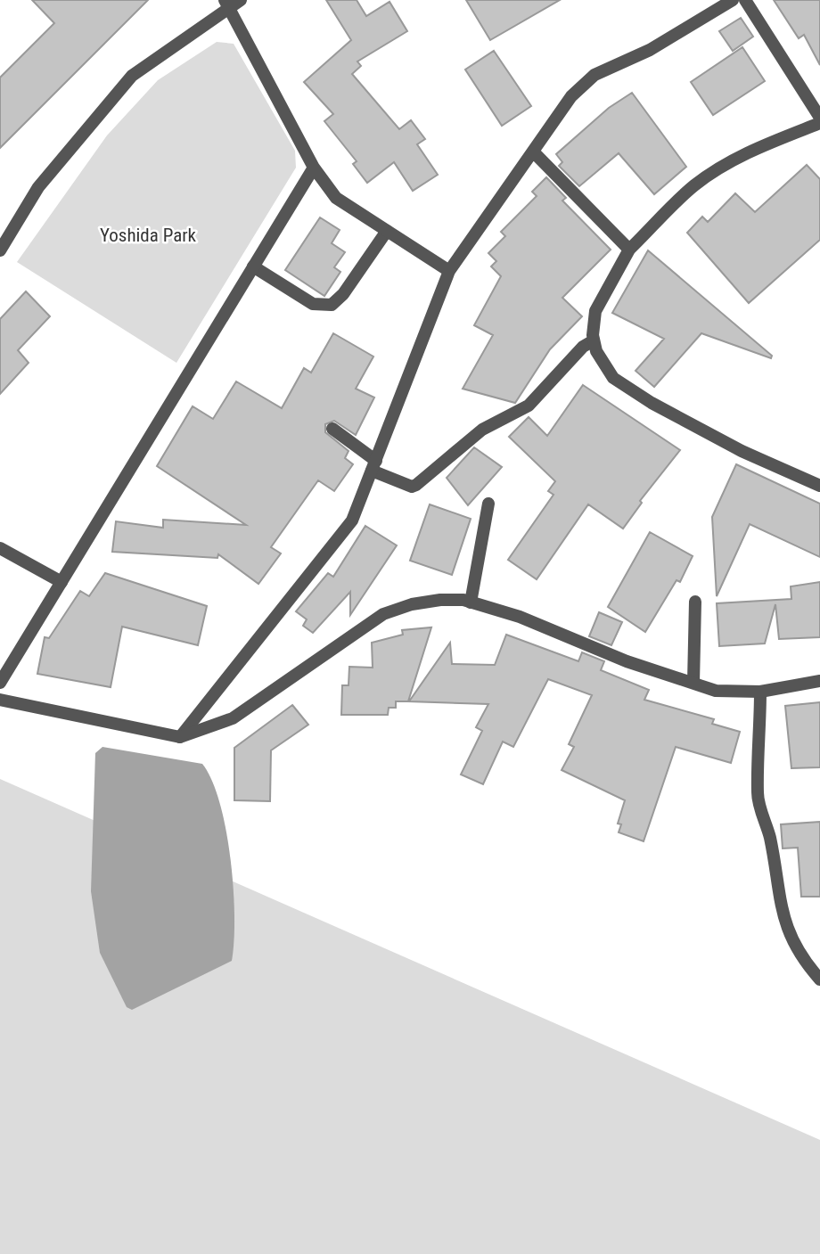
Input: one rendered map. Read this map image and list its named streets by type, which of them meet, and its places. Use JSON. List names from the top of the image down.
{
  "parks": ["Yoshida Park"]
}
